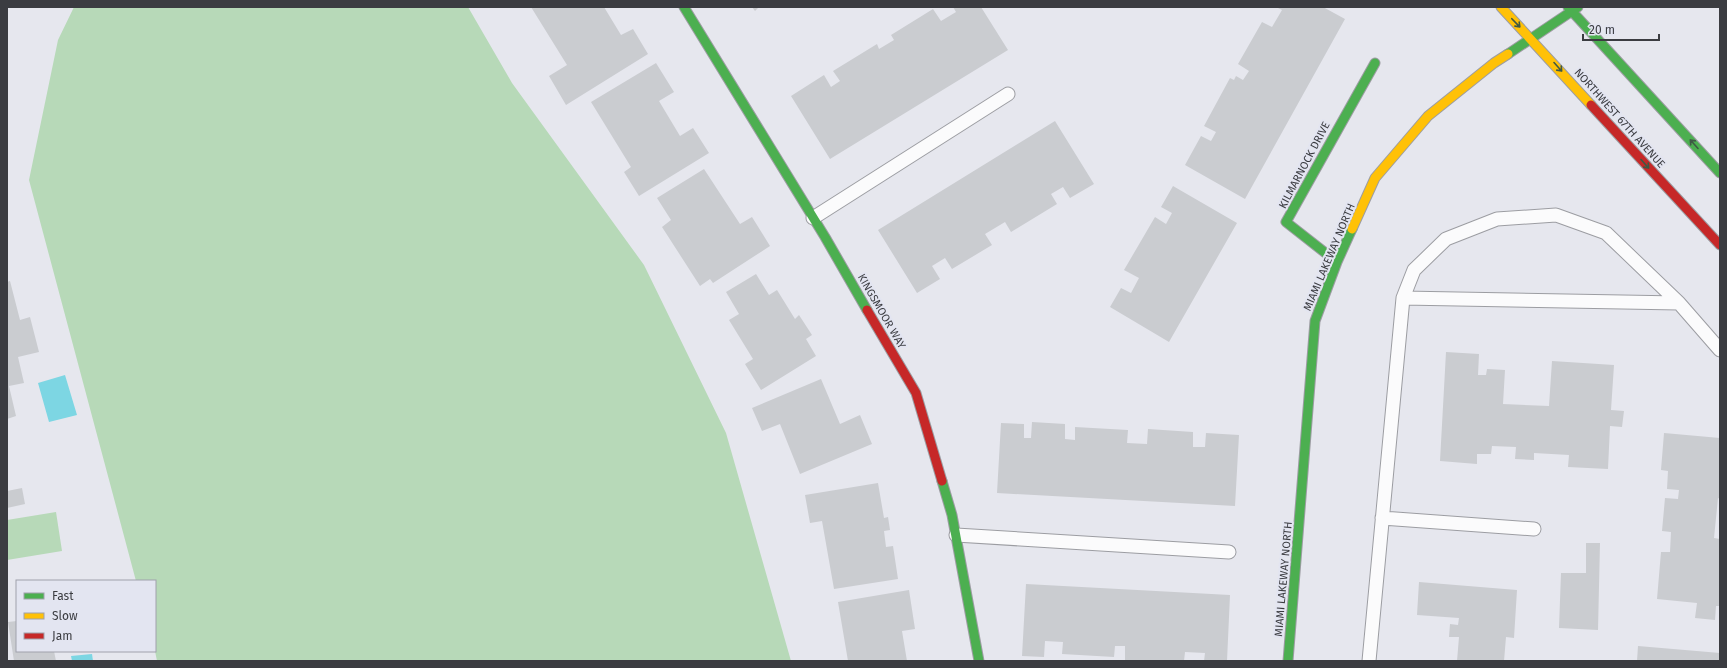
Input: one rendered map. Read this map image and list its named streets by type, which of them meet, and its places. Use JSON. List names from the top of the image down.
{
  "streets": {
    "street": [
      "NORTHWEST 67TH AVENUE",
      "KILMARNOCK DRIVE",
      "MIAMI LAKEWAY NORTH",
      "KINGSMOOR WAY"
    ]
  },
  "crossings": [
    ["NORTHWEST 67TH AVENUE", "MIAMI LAKEWAY NORTH"],
    ["KILMARNOCK DRIVE", "MIAMI LAKEWAY NORTH"]
  ],
  "legend": ["Fast", "Slow", "Jam"],
  "scale_bar": "20 m"
}
